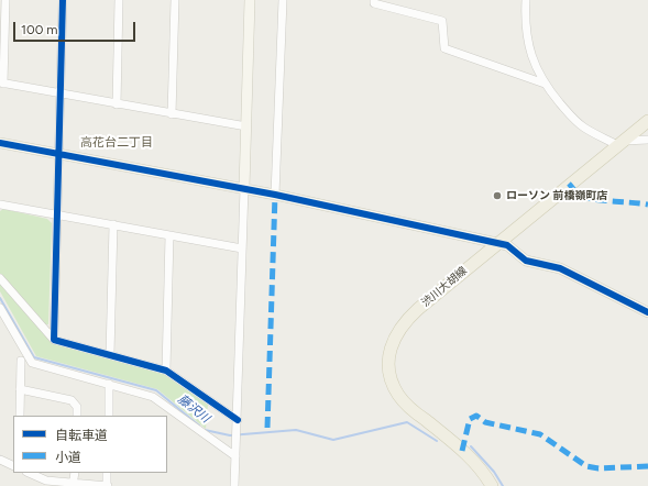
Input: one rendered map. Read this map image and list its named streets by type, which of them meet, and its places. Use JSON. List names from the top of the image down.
{
  "streets": {
    "main road": ["渋川大胡線"]
  },
  "districts": ["高花台二丁目"],
  "water": ["藤沢川"],
  "places": ["ローソン 前橋嶺町店"],
  "legend": ["自転車道", "小道"],
  "scale_bar": "100 m"
}
